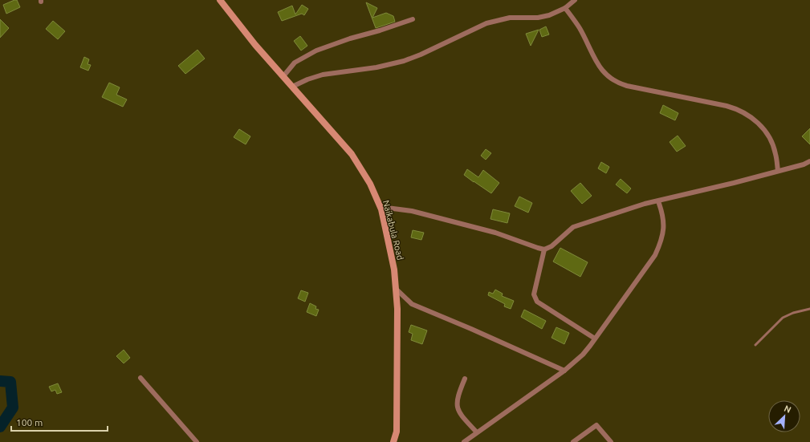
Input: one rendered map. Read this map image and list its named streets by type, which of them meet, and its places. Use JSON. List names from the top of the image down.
{
  "streets": {
    "street": ["Naikabula Road"]
  },
  "scale_bar": "100 m",
  "north": "top right"
}
